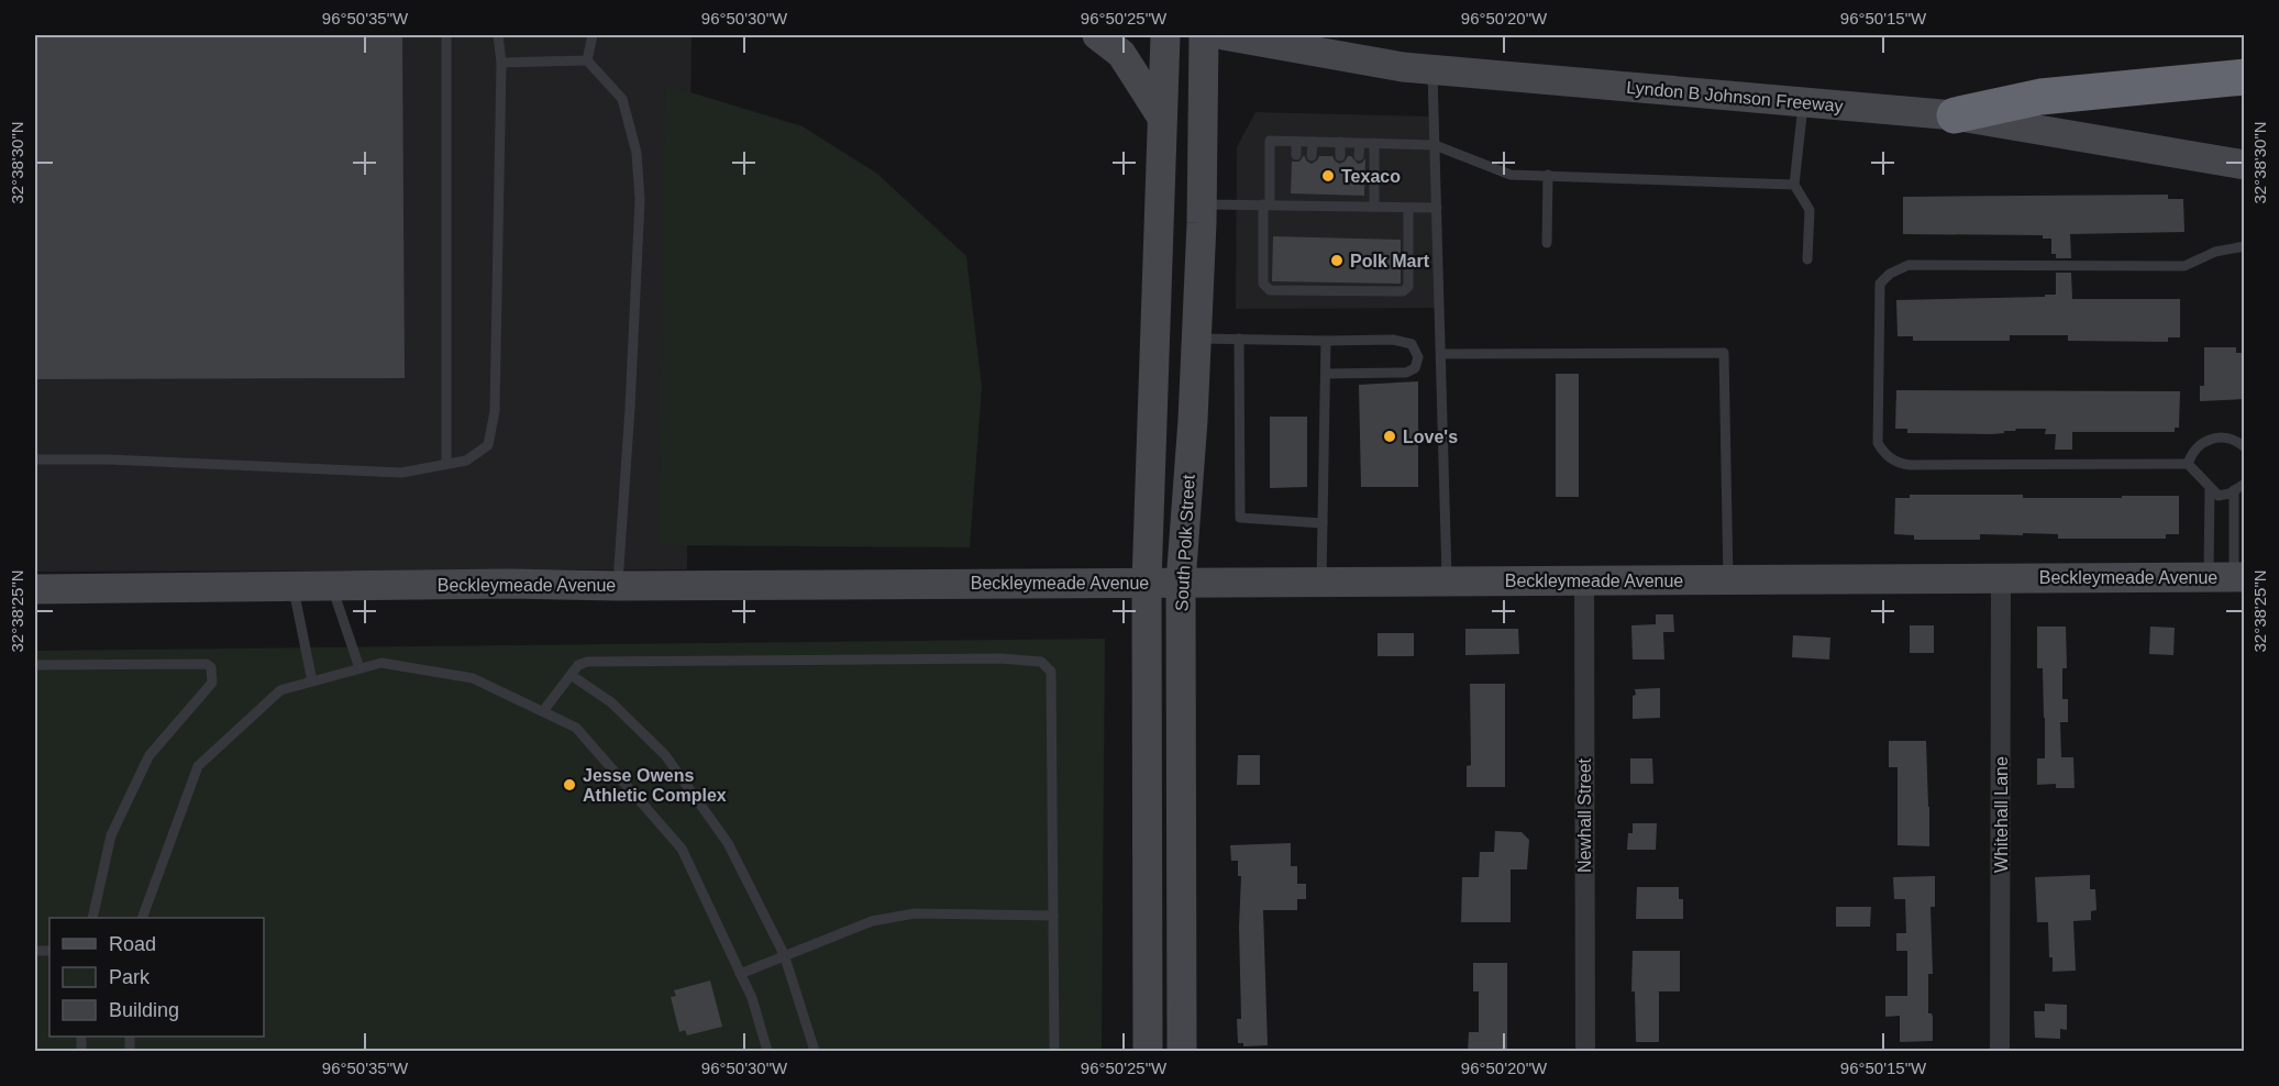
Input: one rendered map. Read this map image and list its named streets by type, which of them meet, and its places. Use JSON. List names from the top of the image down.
{
  "streets": {
    "main road": ["Lyndon B Johnson Freeway", "South Polk Street", "Beckleymeade Avenue"],
    "street": ["Whitehall Lane", "Newhall Street"]
  },
  "crossings": [
    ["South Polk Street", "Beckleymeade Avenue"],
    ["Beckleymeade Avenue", "Whitehall Lane"],
    ["Beckleymeade Avenue", "Newhall Street"]
  ],
  "places": [
    "Texaco",
    "Polk Mart",
    "Love's",
    "Jesse Owens Athletic Complex"
  ],
  "legend": ["Road", "Park", "Building"],
  "coordinates": [
    "96°50'35\"W",
    "96°50'30\"W",
    "96°50'25\"W",
    "96°50'20\"W",
    "96°50'15\"W",
    "32°38'30\"N",
    "32°38'25\"N"
  ]
}
